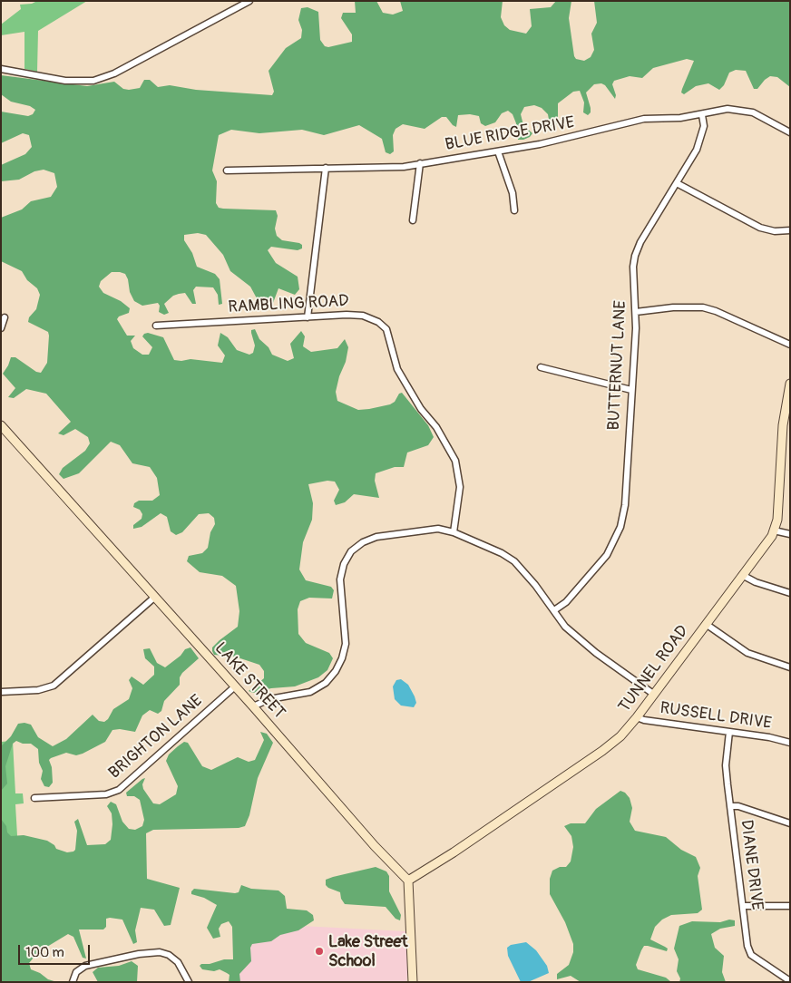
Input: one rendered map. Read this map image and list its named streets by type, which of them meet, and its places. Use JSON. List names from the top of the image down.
{
  "streets": {
    "main road": ["TUNNEL ROAD", "LAKE STREET"],
    "street": [
      "BLUE RIDGE DRIVE",
      "RAMBLING ROAD",
      "BUTTERNUT LANE",
      "RUSSELL DRIVE",
      "BRIGHTON LANE",
      "DIANE DRIVE"
    ]
  },
  "crossings": [
    ["BLUE RIDGE DRIVE", "BUTTERNUT LANE"],
    ["TUNNEL ROAD", "LAKE STREET"],
    ["TUNNEL ROAD", "RUSSELL DRIVE"],
    ["LAKE STREET", "BRIGHTON LANE"],
    ["RUSSELL DRIVE", "DIANE DRIVE"]
  ],
  "places": ["Lake Street School"],
  "scale_bar": "100 m"
}
